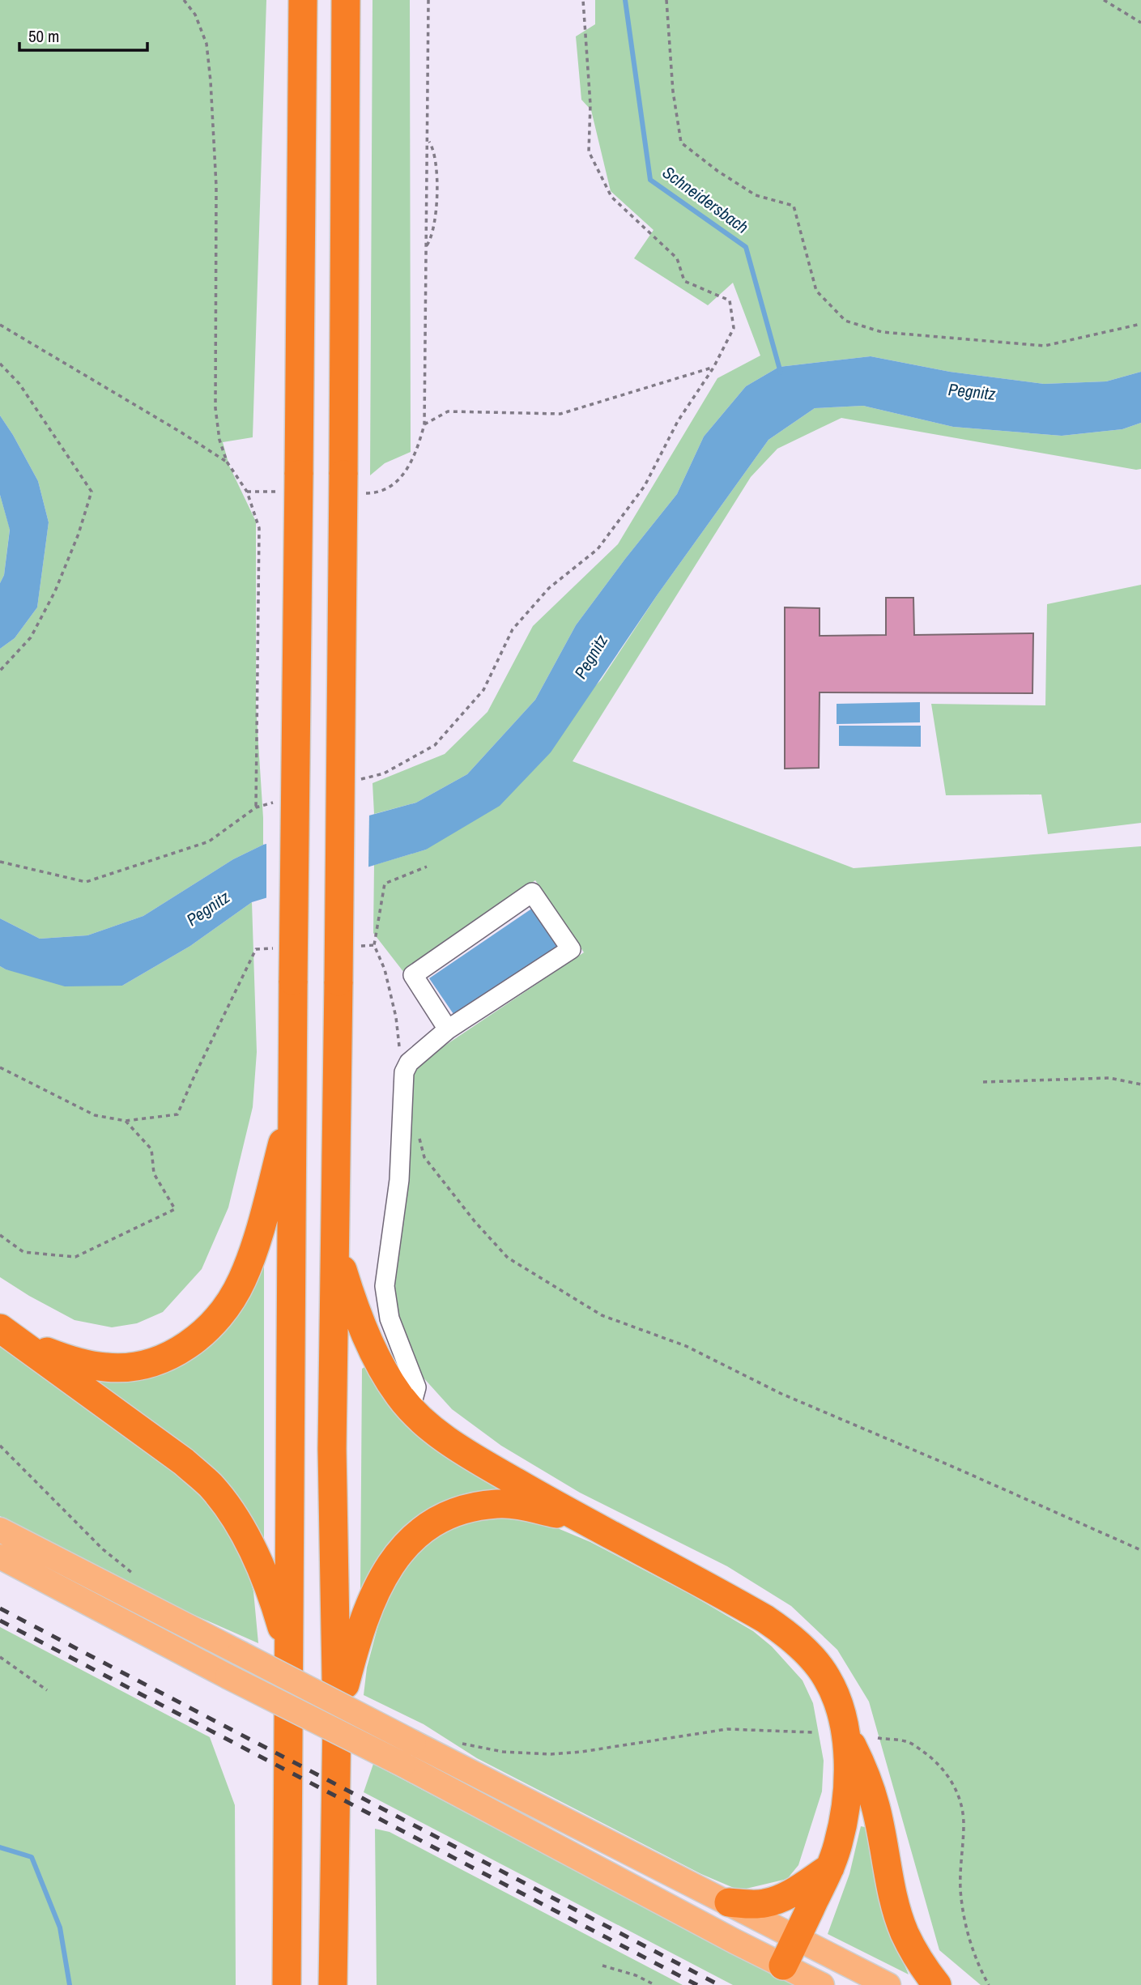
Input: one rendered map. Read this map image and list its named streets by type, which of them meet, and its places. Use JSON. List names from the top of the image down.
{
  "water": ["Schneidersbach", "Pegnitz"],
  "scale_bar": "50 m"
}
